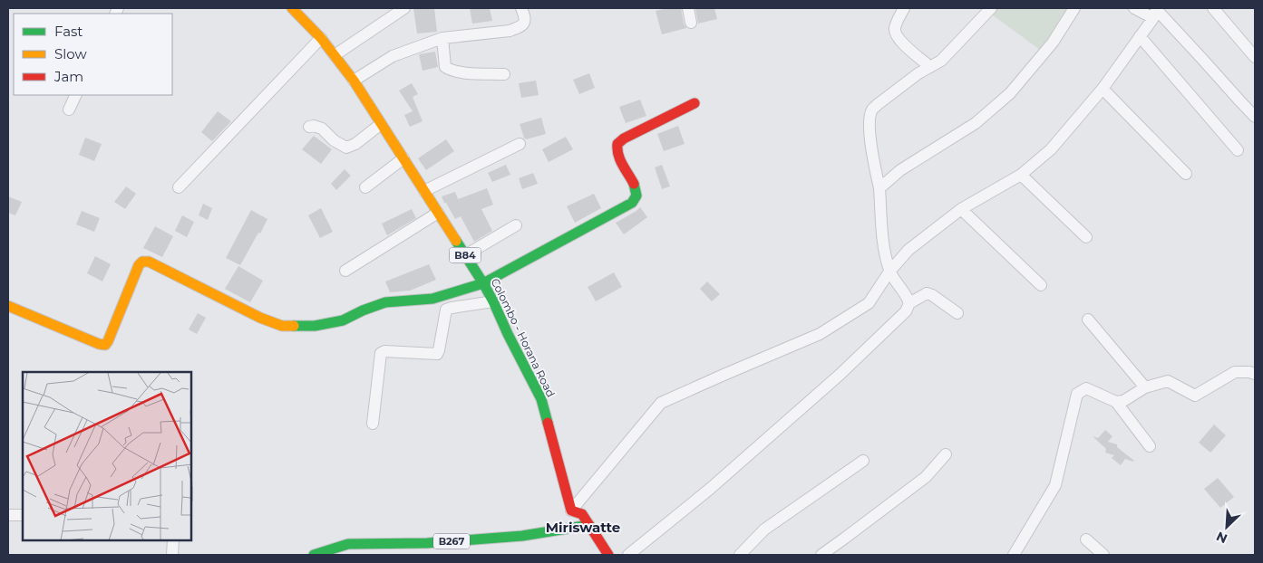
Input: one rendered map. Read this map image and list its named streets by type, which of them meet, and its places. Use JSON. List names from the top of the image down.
{
  "streets": {
    "main road": ["B84", "Colombo - Horana Road", "B267"]
  },
  "districts": ["Miriswatte"],
  "legend": ["Fast", "Slow", "Jam"],
  "north": "bottom left"
}
